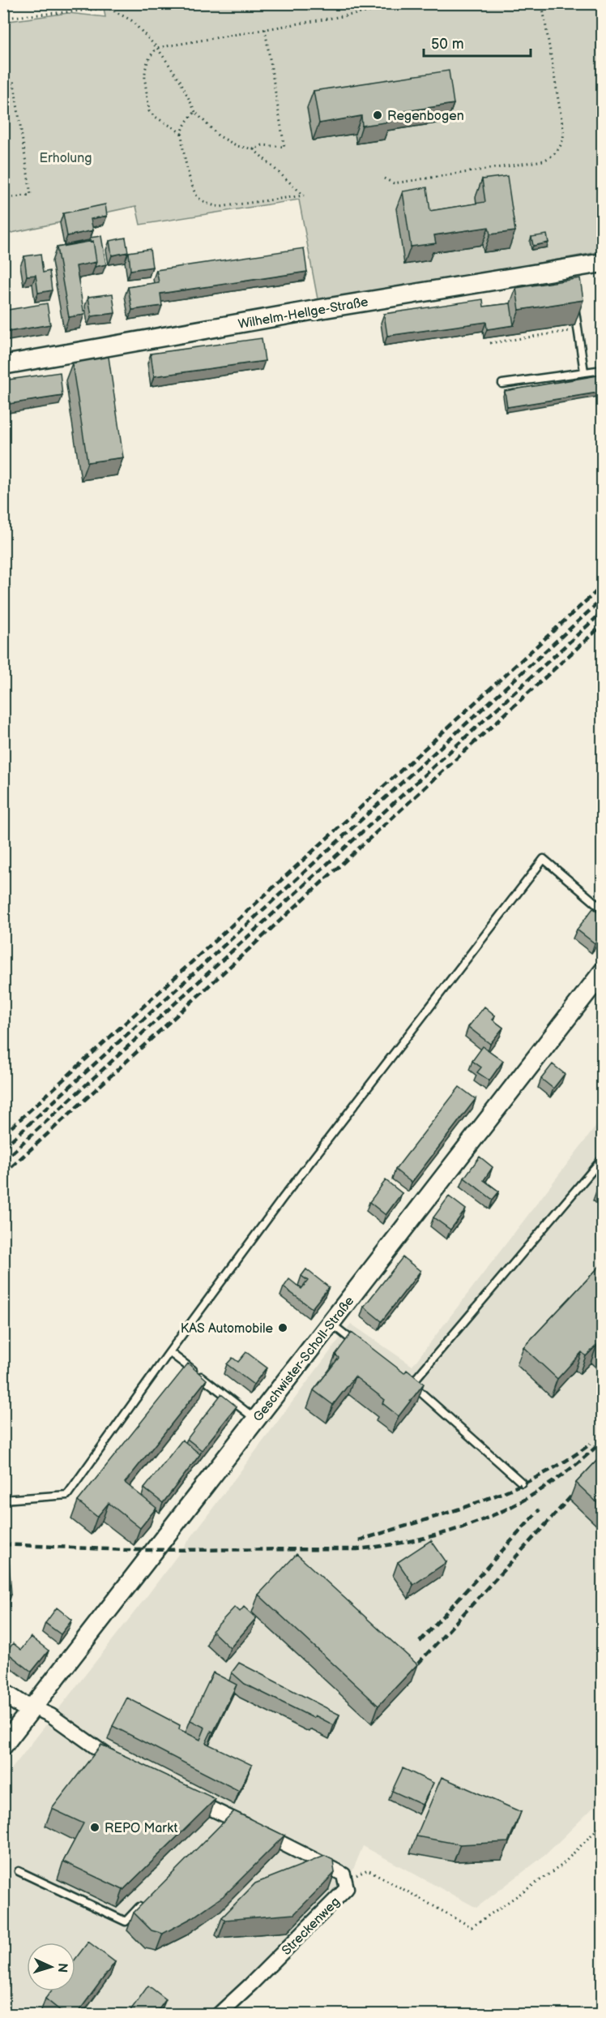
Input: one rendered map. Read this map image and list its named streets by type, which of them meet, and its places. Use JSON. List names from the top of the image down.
{
  "streets": {
    "street": ["Wilhelm-Hellge-Straße", "Geschwister-Scholl-Straße", "Streckenweg"]
  },
  "parks": ["Erholung"],
  "places": ["Regenbogen", "KAS Automobile", "REPO Markt"],
  "scale_bar": "50 m",
  "north": "right"
}
